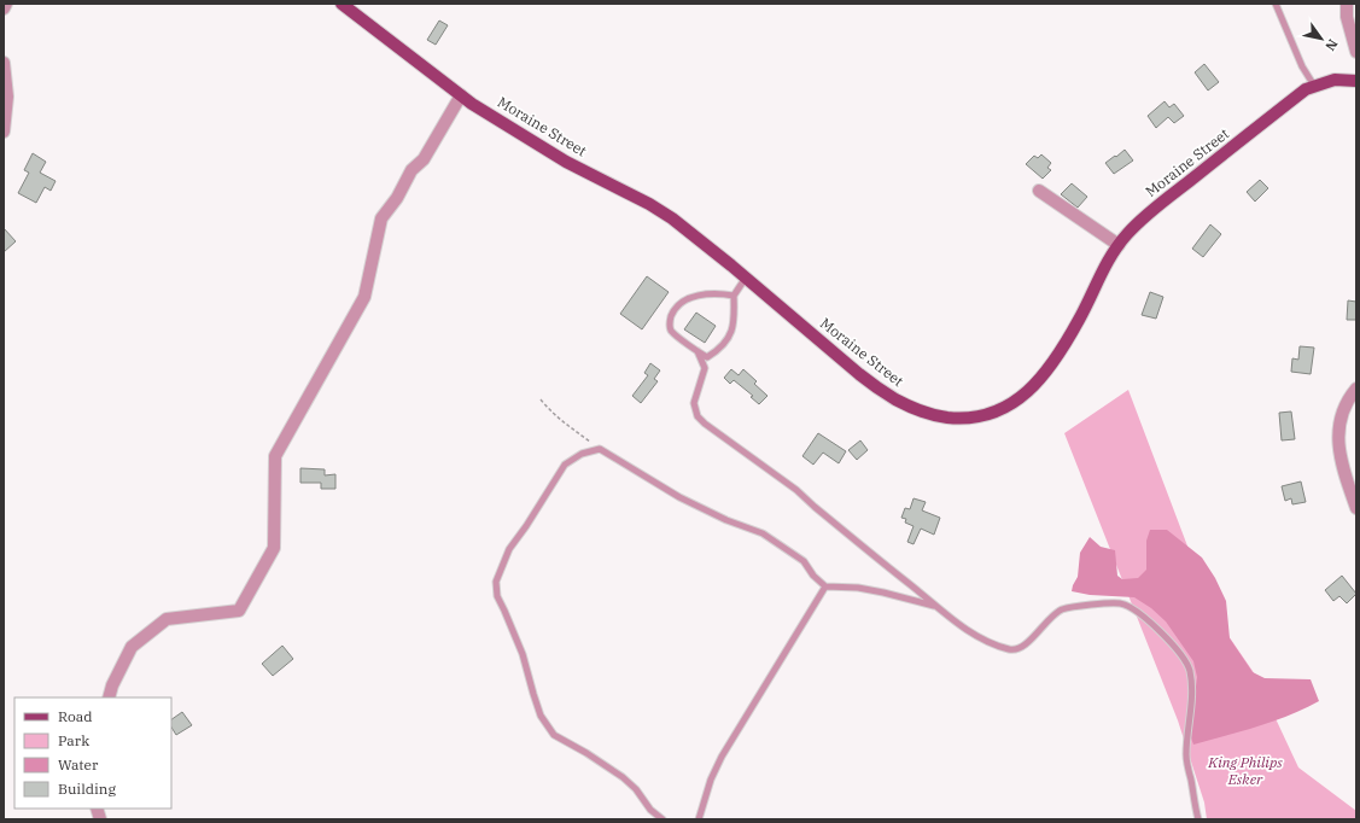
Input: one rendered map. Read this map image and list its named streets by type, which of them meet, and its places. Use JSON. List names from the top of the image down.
{
  "streets": {
    "main road": ["Moraine Street"]
  },
  "parks": ["King Philips Esker"],
  "legend": [
    "Road",
    "Park",
    "Water",
    "Building"
  ],
  "north": "bottom right"
}
